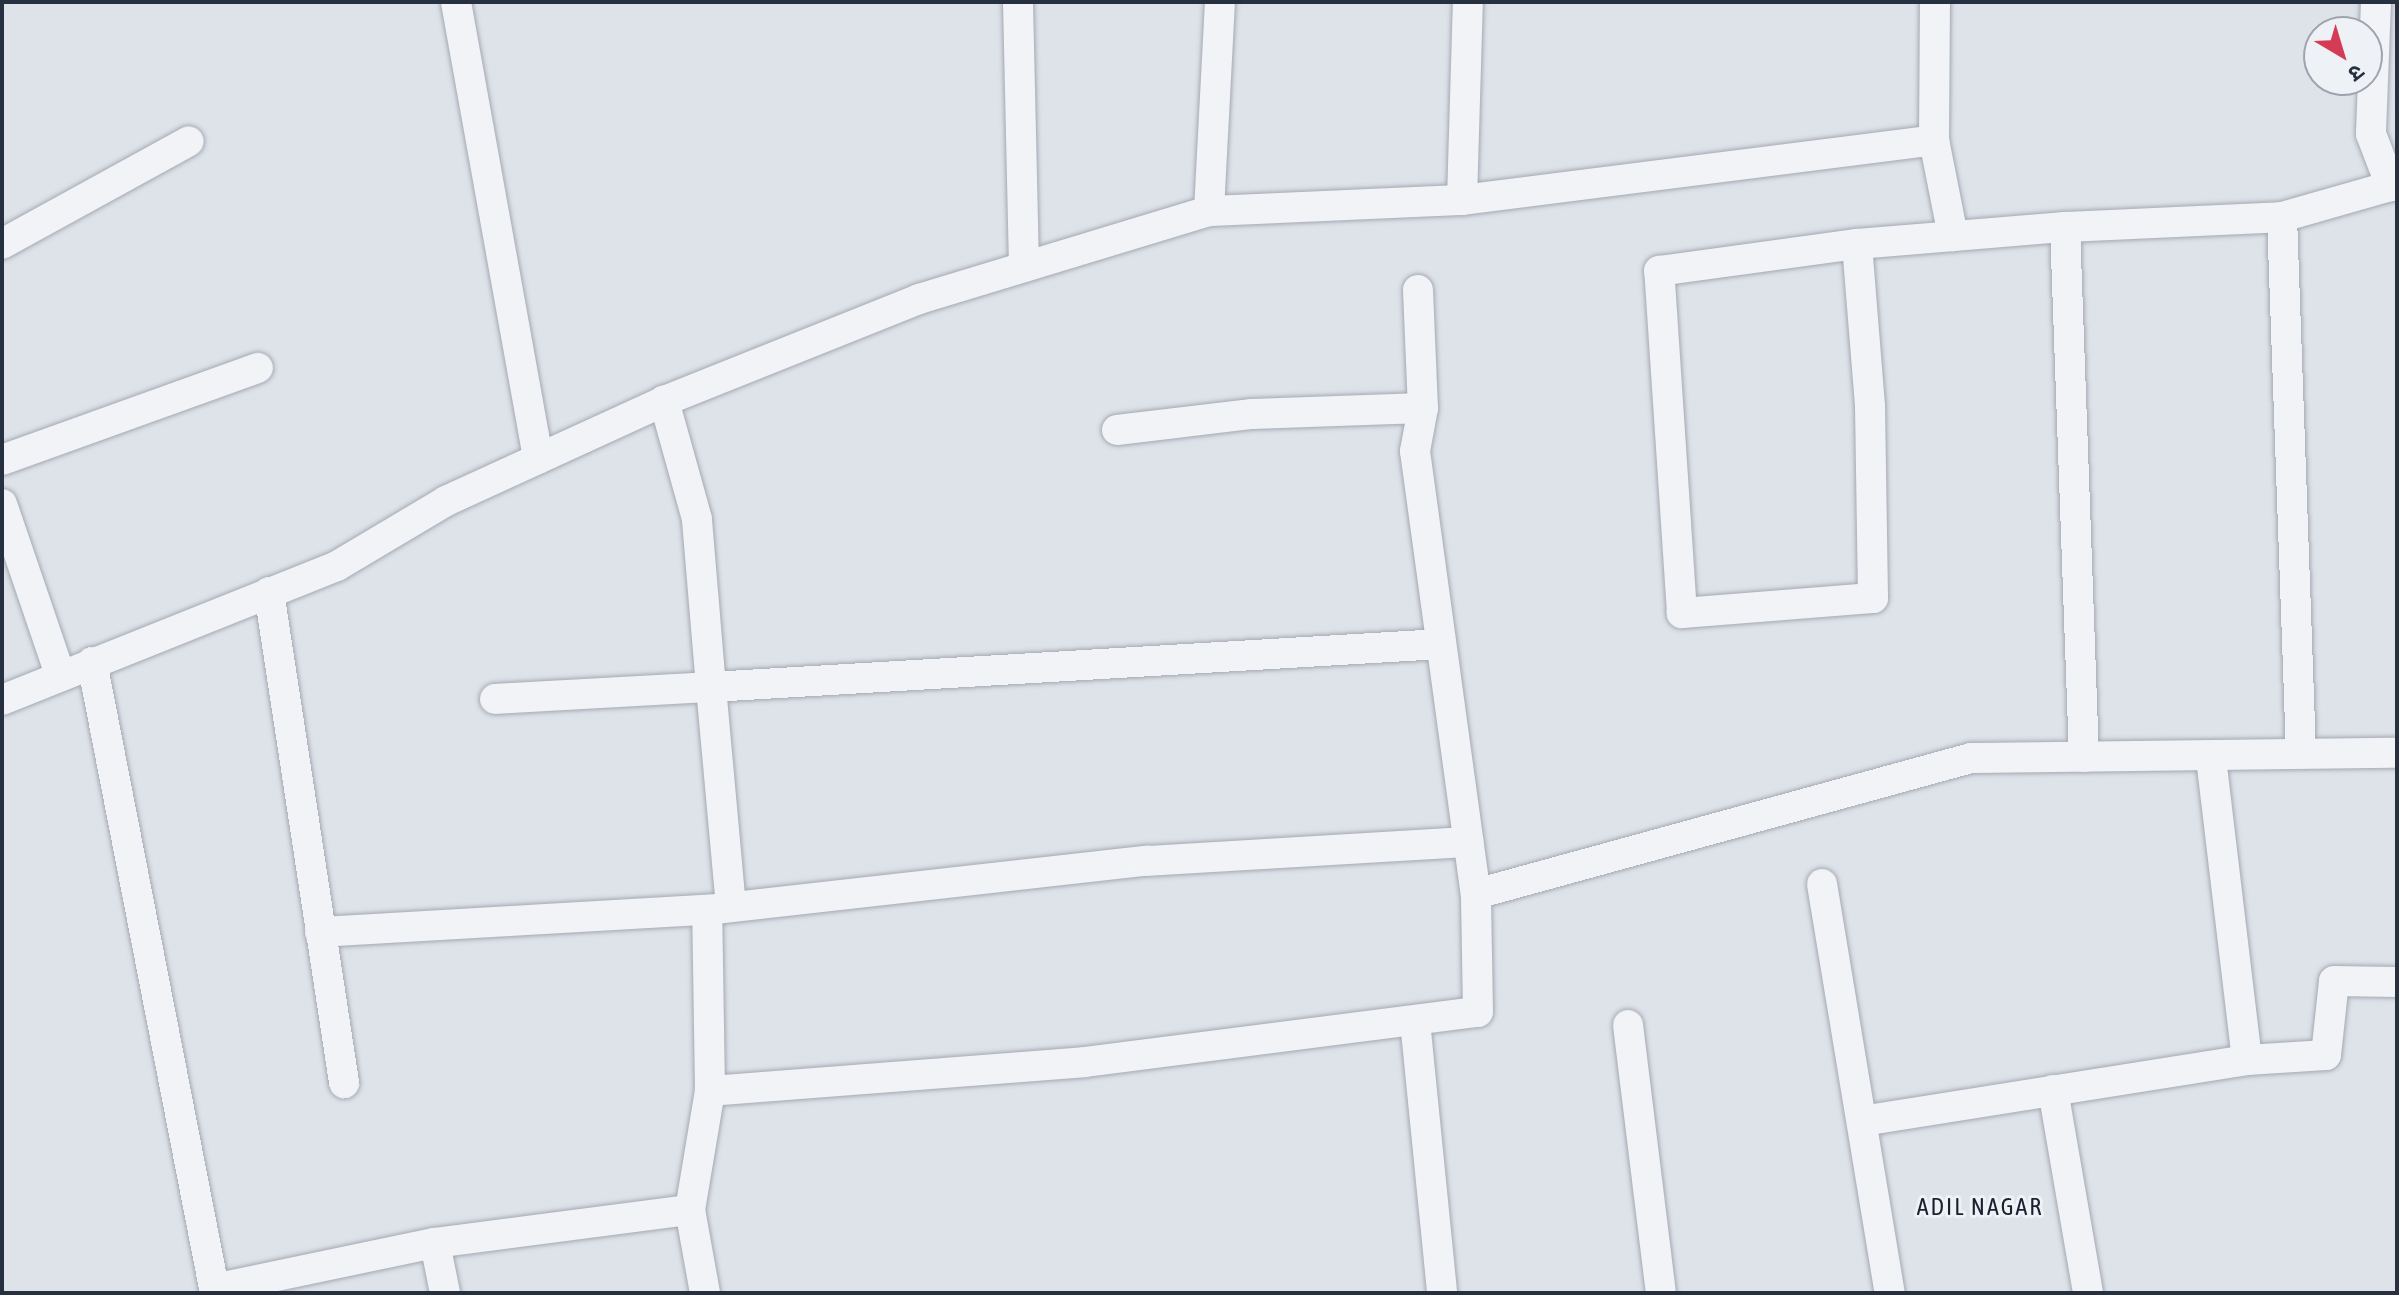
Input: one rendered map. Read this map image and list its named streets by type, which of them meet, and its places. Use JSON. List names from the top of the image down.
{
  "districts": ["ADIL NAGAR"],
  "north": "bottom right"
}
